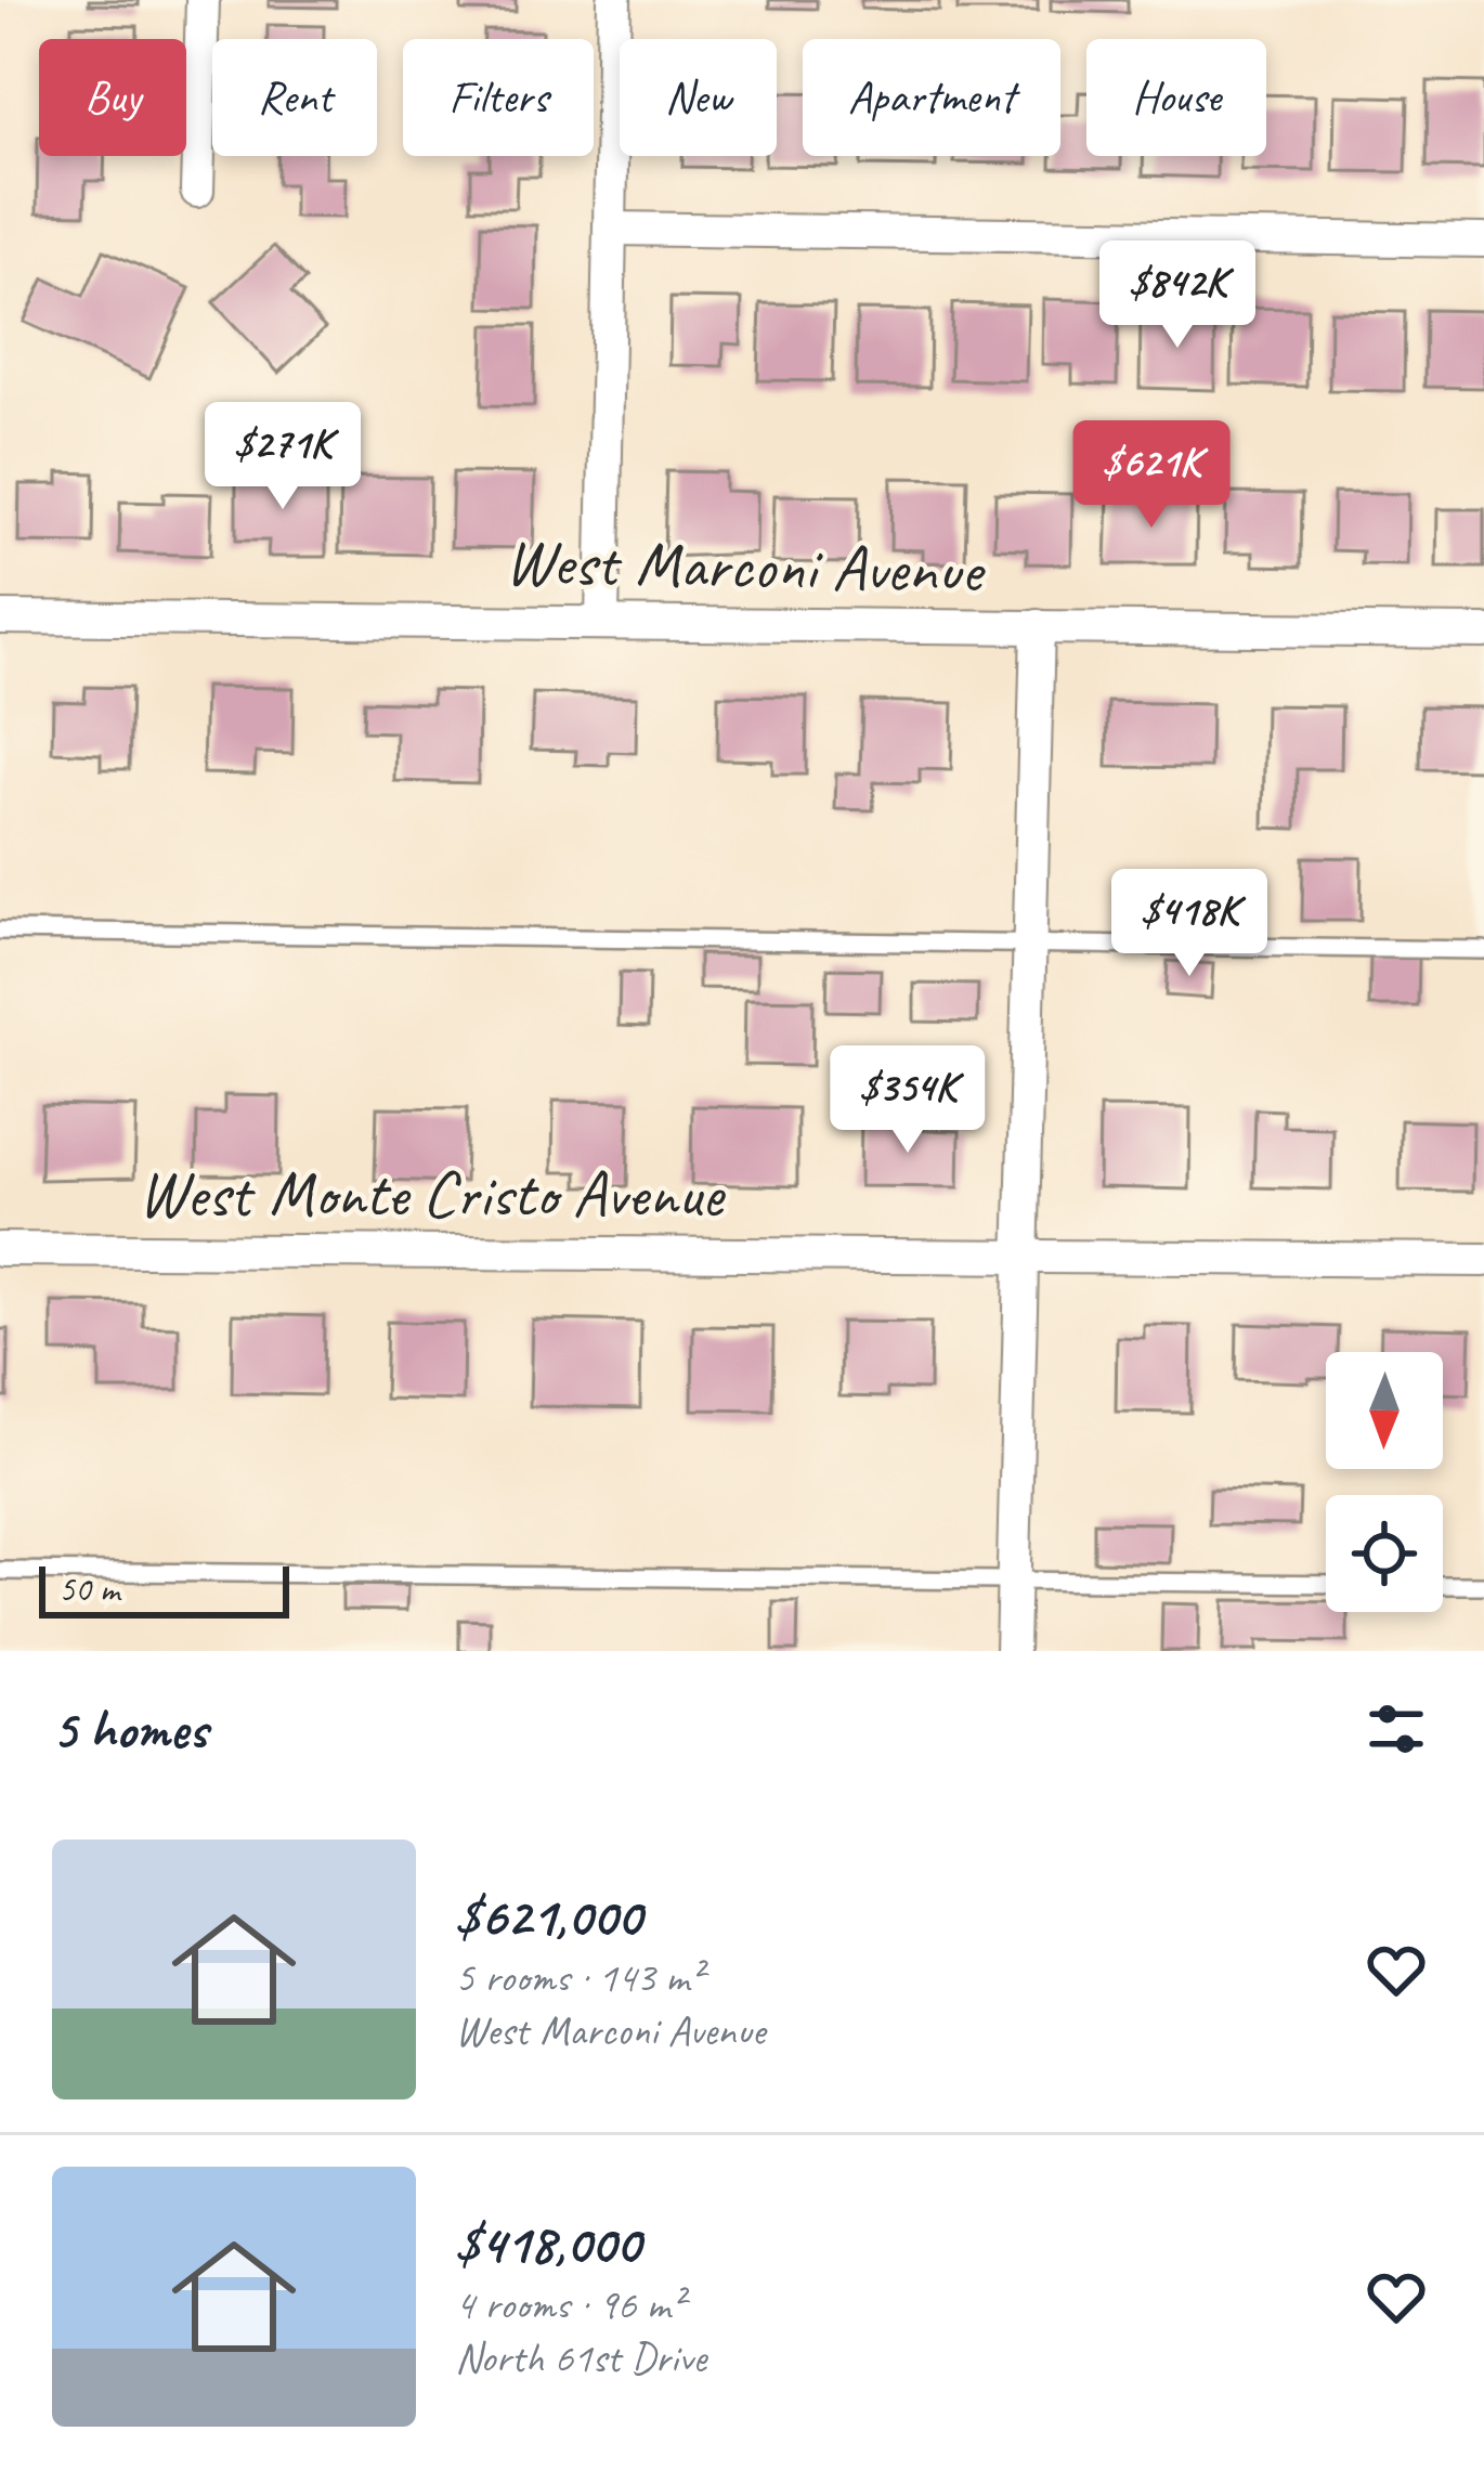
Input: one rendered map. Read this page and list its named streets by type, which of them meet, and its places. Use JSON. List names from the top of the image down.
{
  "streets": {
    "street": ["West Marconi Avenue", "West Monte Cristo Avenue"]
  },
  "scale_bar": "50 m",
  "north": "bottom",
  "page": {
    "chip": [
      "Buy",
      "Rent",
      "Filters",
      "New",
      "Apartment",
      "House"
    ],
    "price": [
      "$842K",
      "$271K",
      "$621K",
      "$418K",
      "$354K"
    ],
    "scale": "50 m",
    "heading": "5 homes",
    "list": [
      {
        "name": "$621,000",
        "note": "5 rooms · 143 m² · West Marconi Avenue"
      },
      {
        "name": "$418,000",
        "note": "4 rooms · 96 m² · North 61st Drive"
      }
    ]
  }
}
